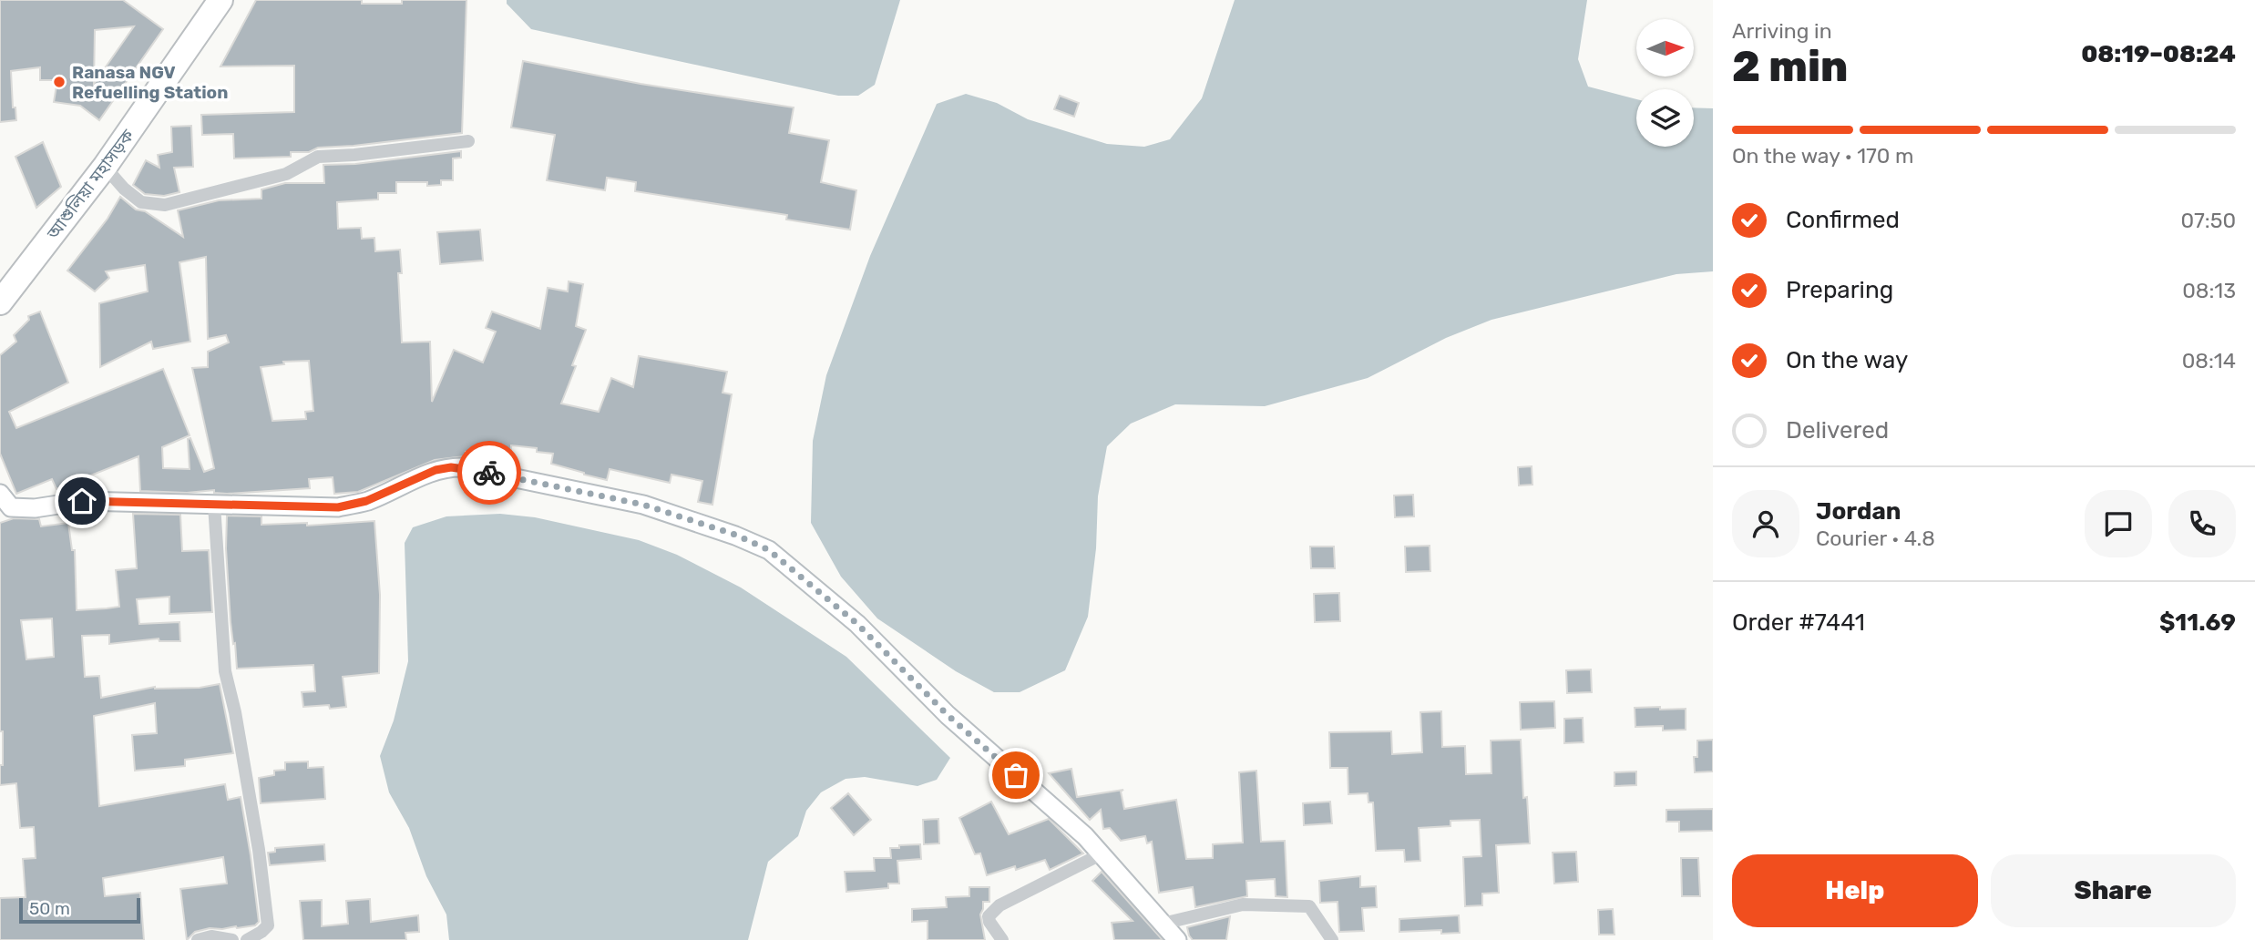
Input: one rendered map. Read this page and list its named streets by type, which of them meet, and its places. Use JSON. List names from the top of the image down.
{
  "streets": {
    "highway": ["আশুলিয়া মহাসড়ক"]
  },
  "places": ["Ranasa NGV Refuelling Station"],
  "scale_bar": "50 m",
  "north": "right",
  "page": {
    "heading": ["2 min", "Arriving in", "08:19–08:24"],
    "panel": [
      "Jordan",
      "Courier · 4.8",
      "Order #7441",
      "$11.69"
    ],
    "bar": "On the way · 170 m",
    "list": [
      ["Confirmed", "07:50"],
      ["Preparing", "08:13"],
      ["On the way", "08:14"],
      "Delivered"
    ],
    "buttons": ["Help", "Share"],
    "scale": "50 m"
  }
}
